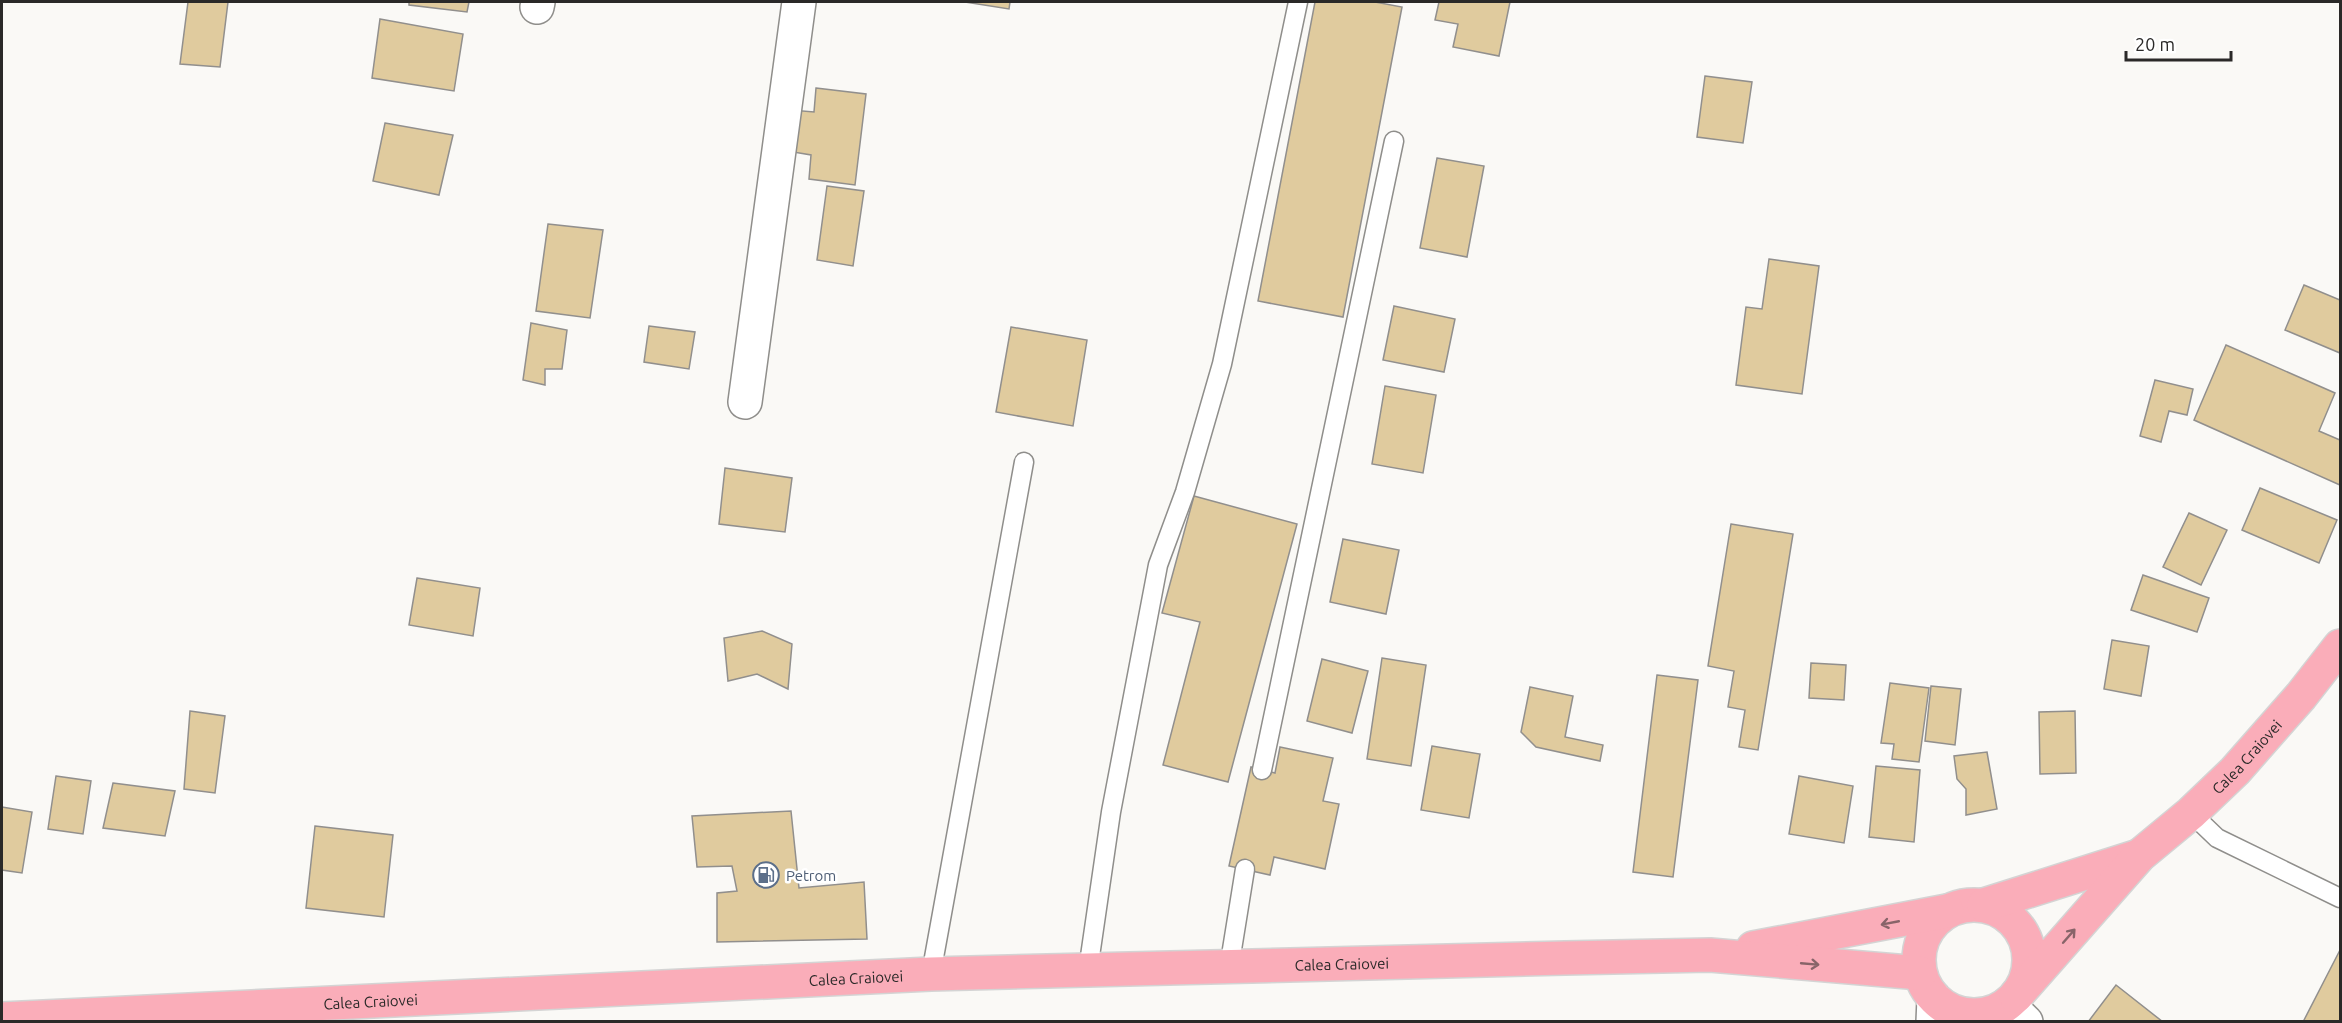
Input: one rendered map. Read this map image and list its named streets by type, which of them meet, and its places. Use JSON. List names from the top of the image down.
{
  "streets": {
    "main road": ["Calea Craiovei"]
  },
  "places": {
    "fuel station": ["Petrom"]
  },
  "scale_bar": "20 m"
}
